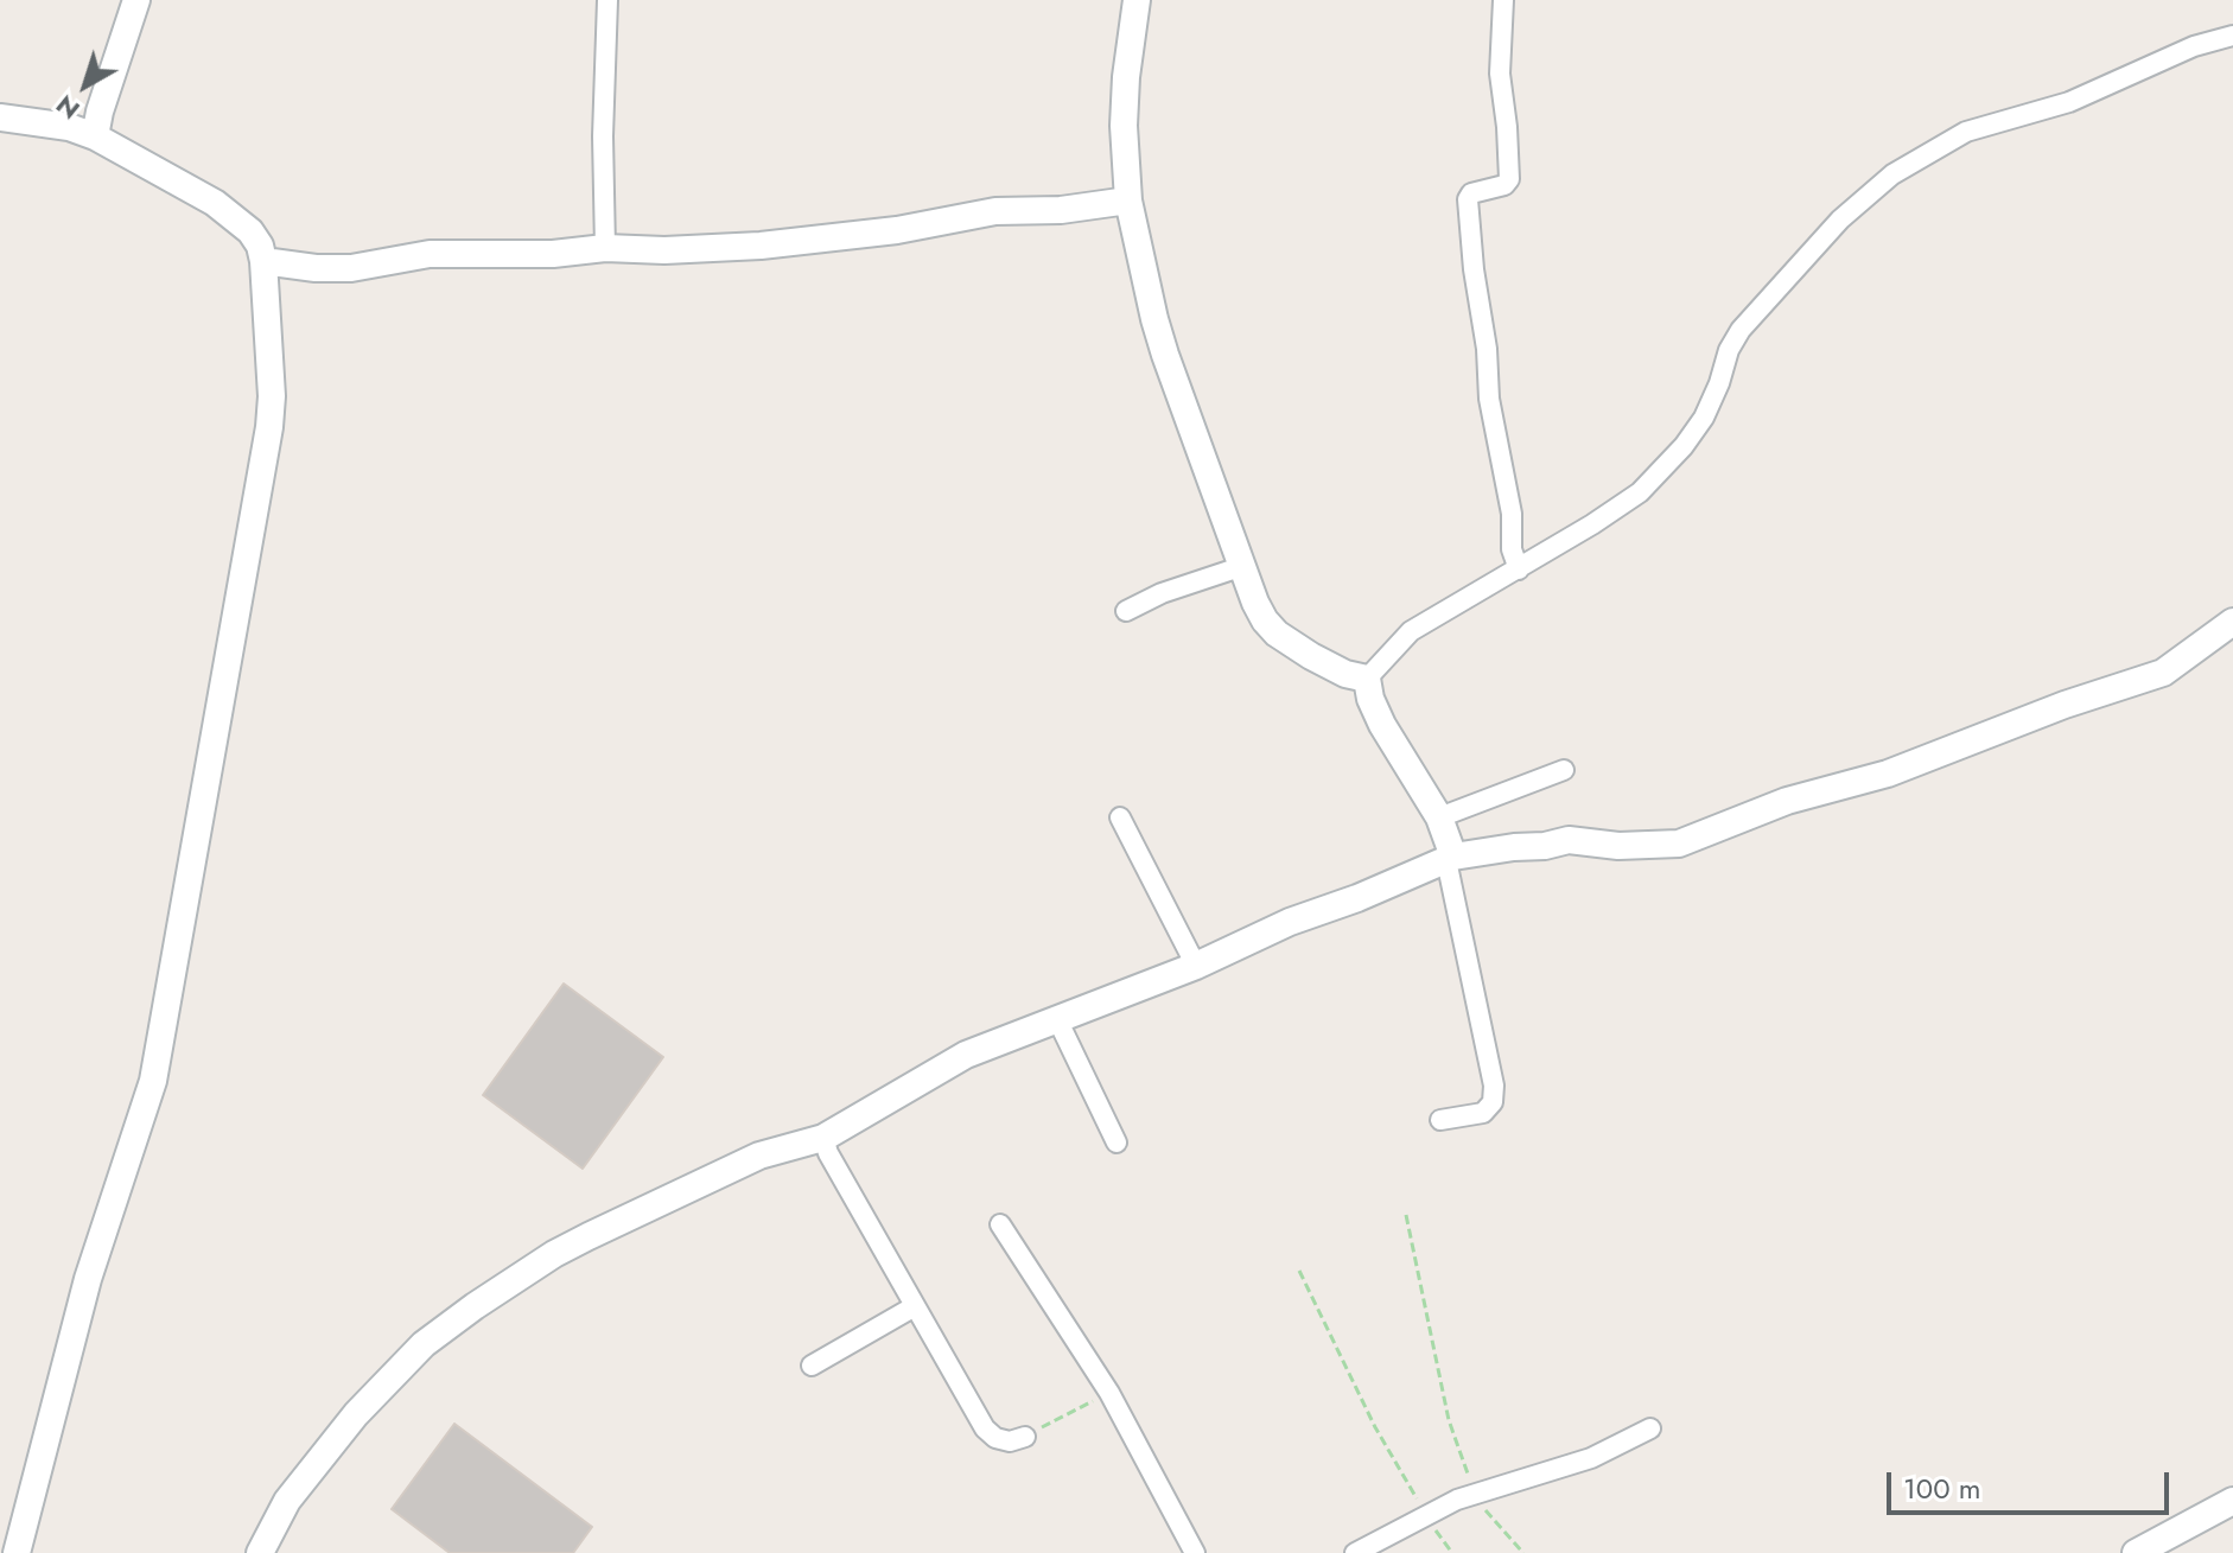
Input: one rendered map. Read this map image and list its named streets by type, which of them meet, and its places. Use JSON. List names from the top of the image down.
{
  "scale_bar": "100 m",
  "north": "bottom left"
}
